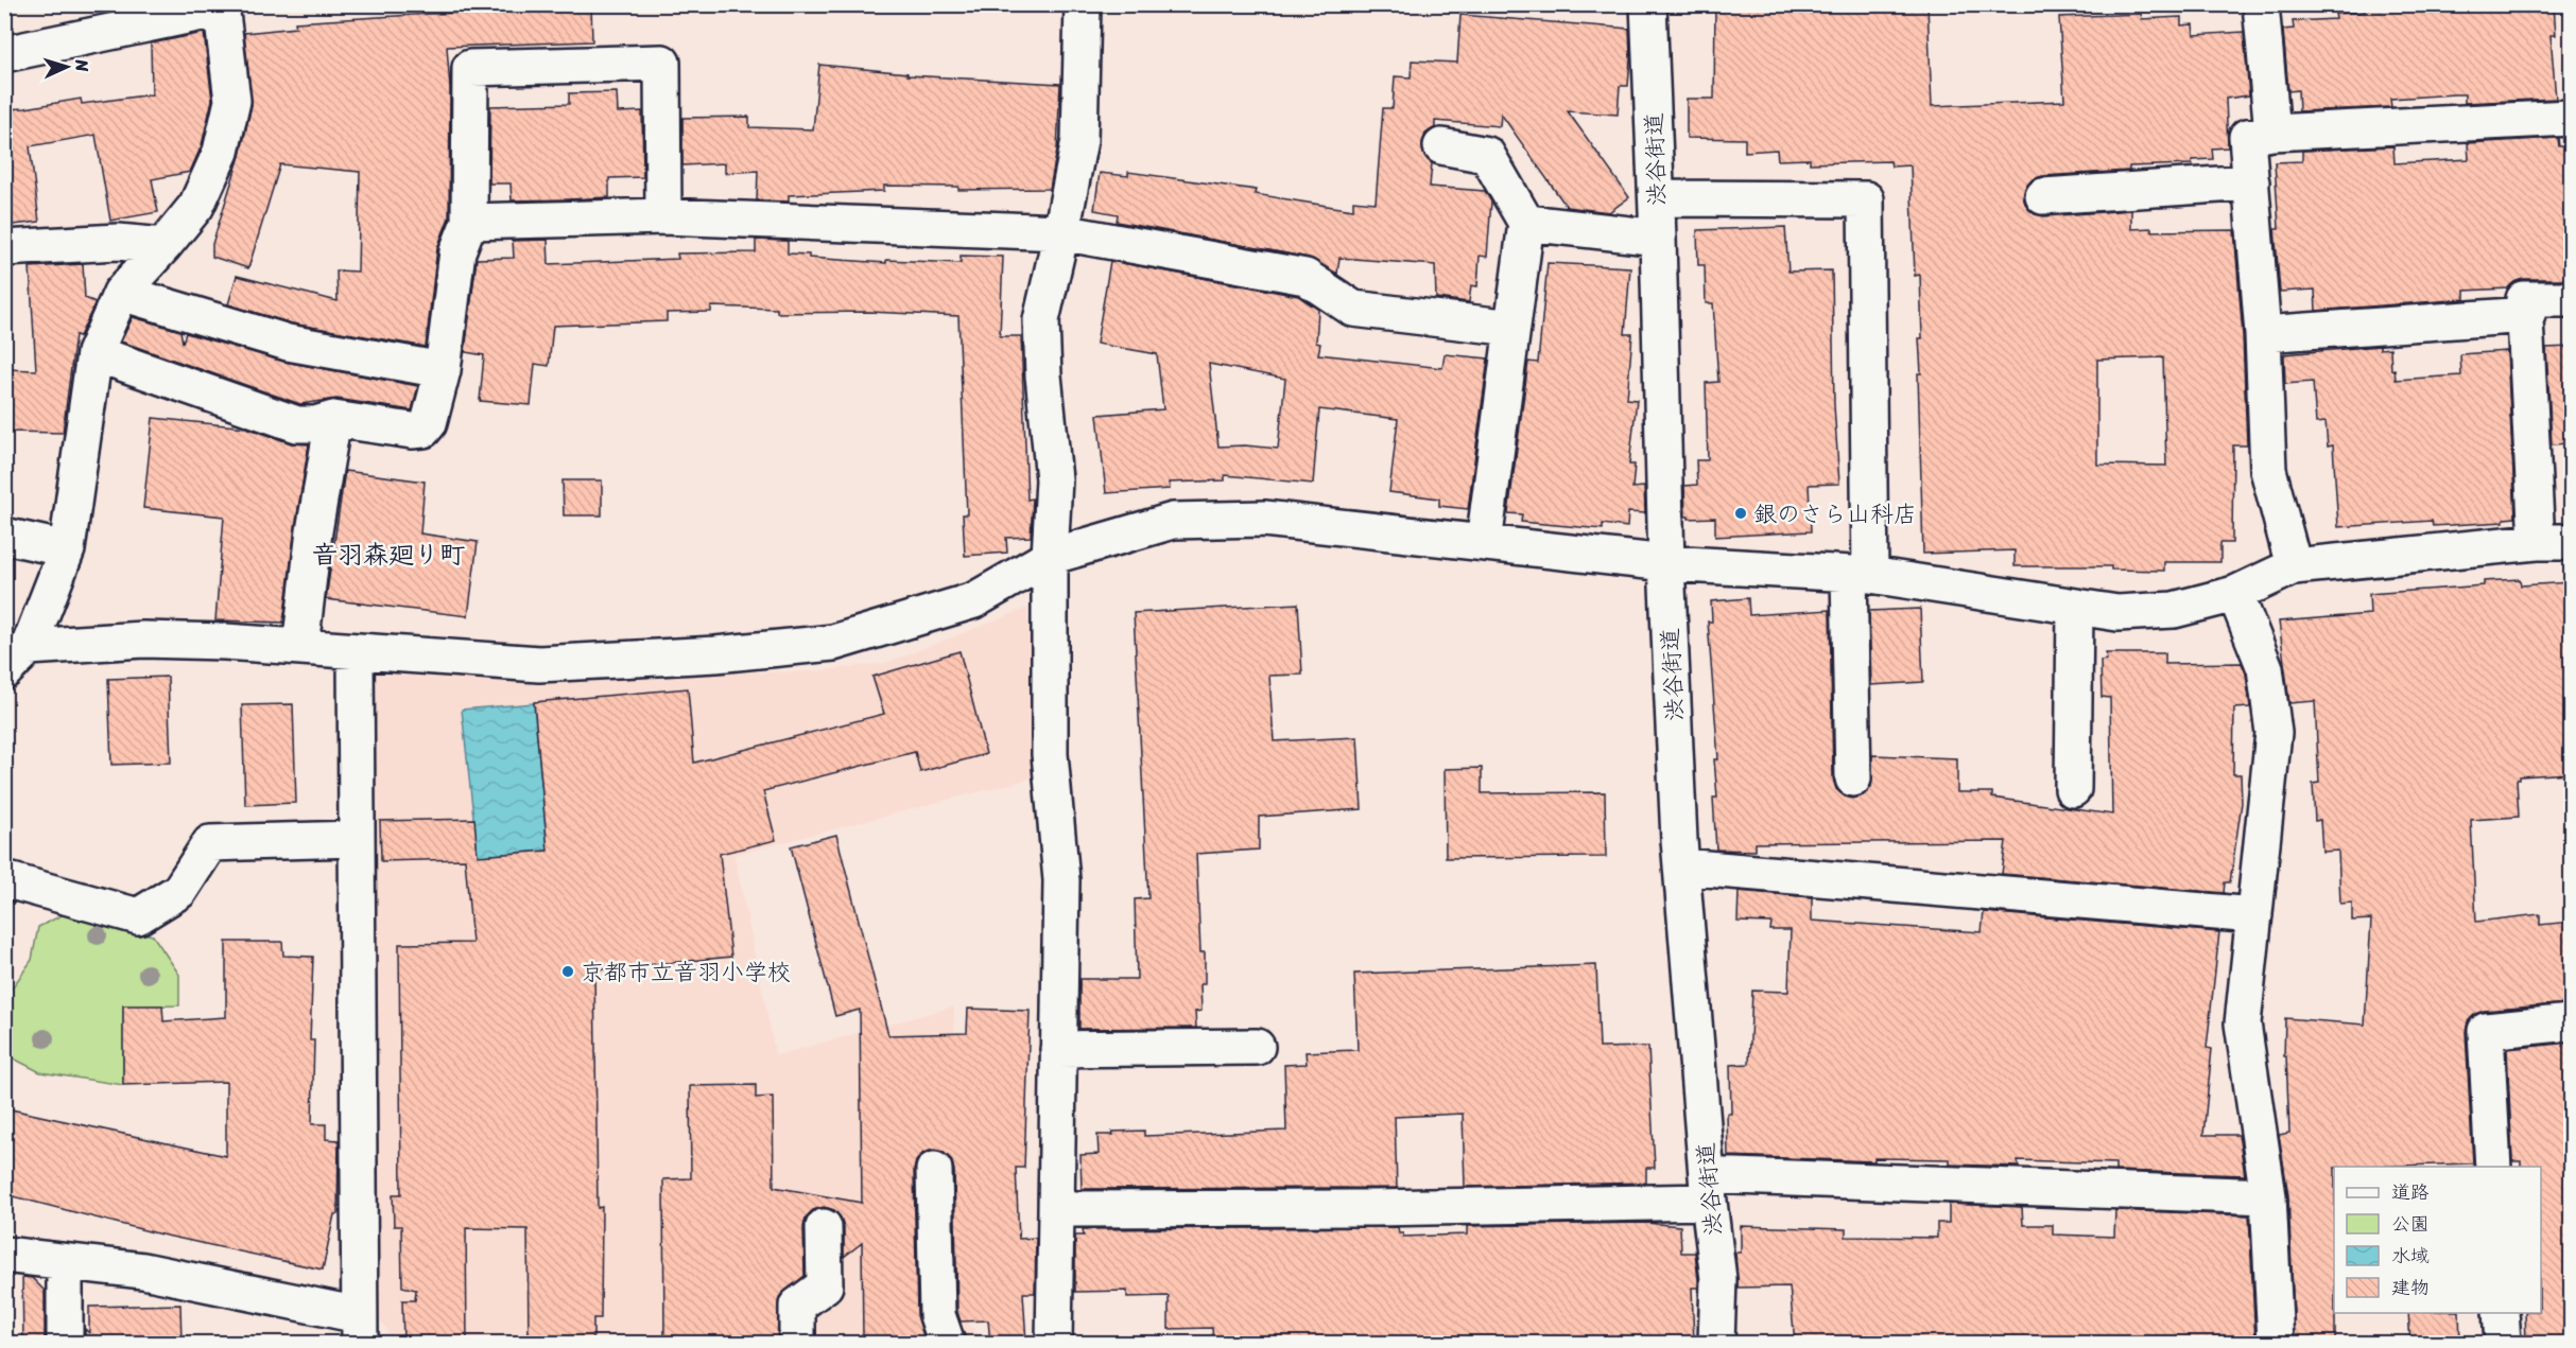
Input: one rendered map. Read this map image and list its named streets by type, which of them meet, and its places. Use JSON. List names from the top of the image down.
{
  "streets": {
    "street": ["渋谷街道"]
  },
  "districts": ["音羽森廻り町"],
  "places": ["銀のさら山科店", "京都市立音羽小学校"],
  "legend": [
    "道路",
    "公園",
    "水域",
    "建物"
  ],
  "north": "right"
}
